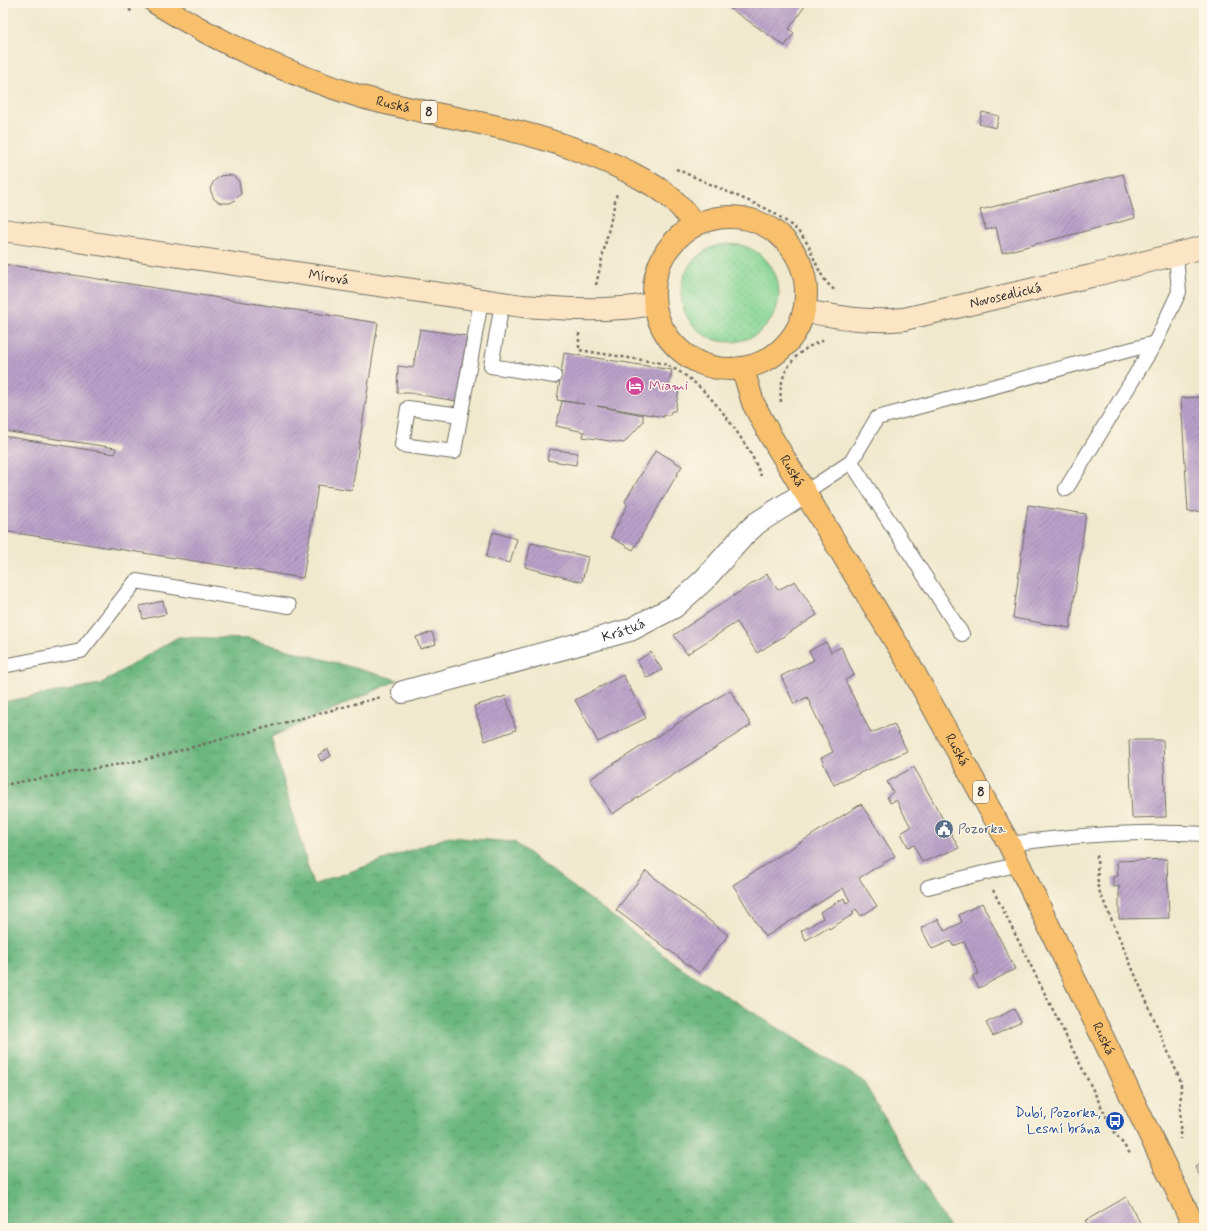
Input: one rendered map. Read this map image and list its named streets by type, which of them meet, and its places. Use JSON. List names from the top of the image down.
{
  "streets": {
    "main road": ["Ruská", "8"],
    "street": ["Mírová", "Novosedlická", "Krátká"]
  },
  "crossings": [
    ["Ruská", "Krátká"]
  ],
  "places": {
    "hotel": ["Miami"],
    "public building": ["Pozorka"],
    "bus stop": ["Dubí, Pozorka, Lesní brána"]
  }
}
